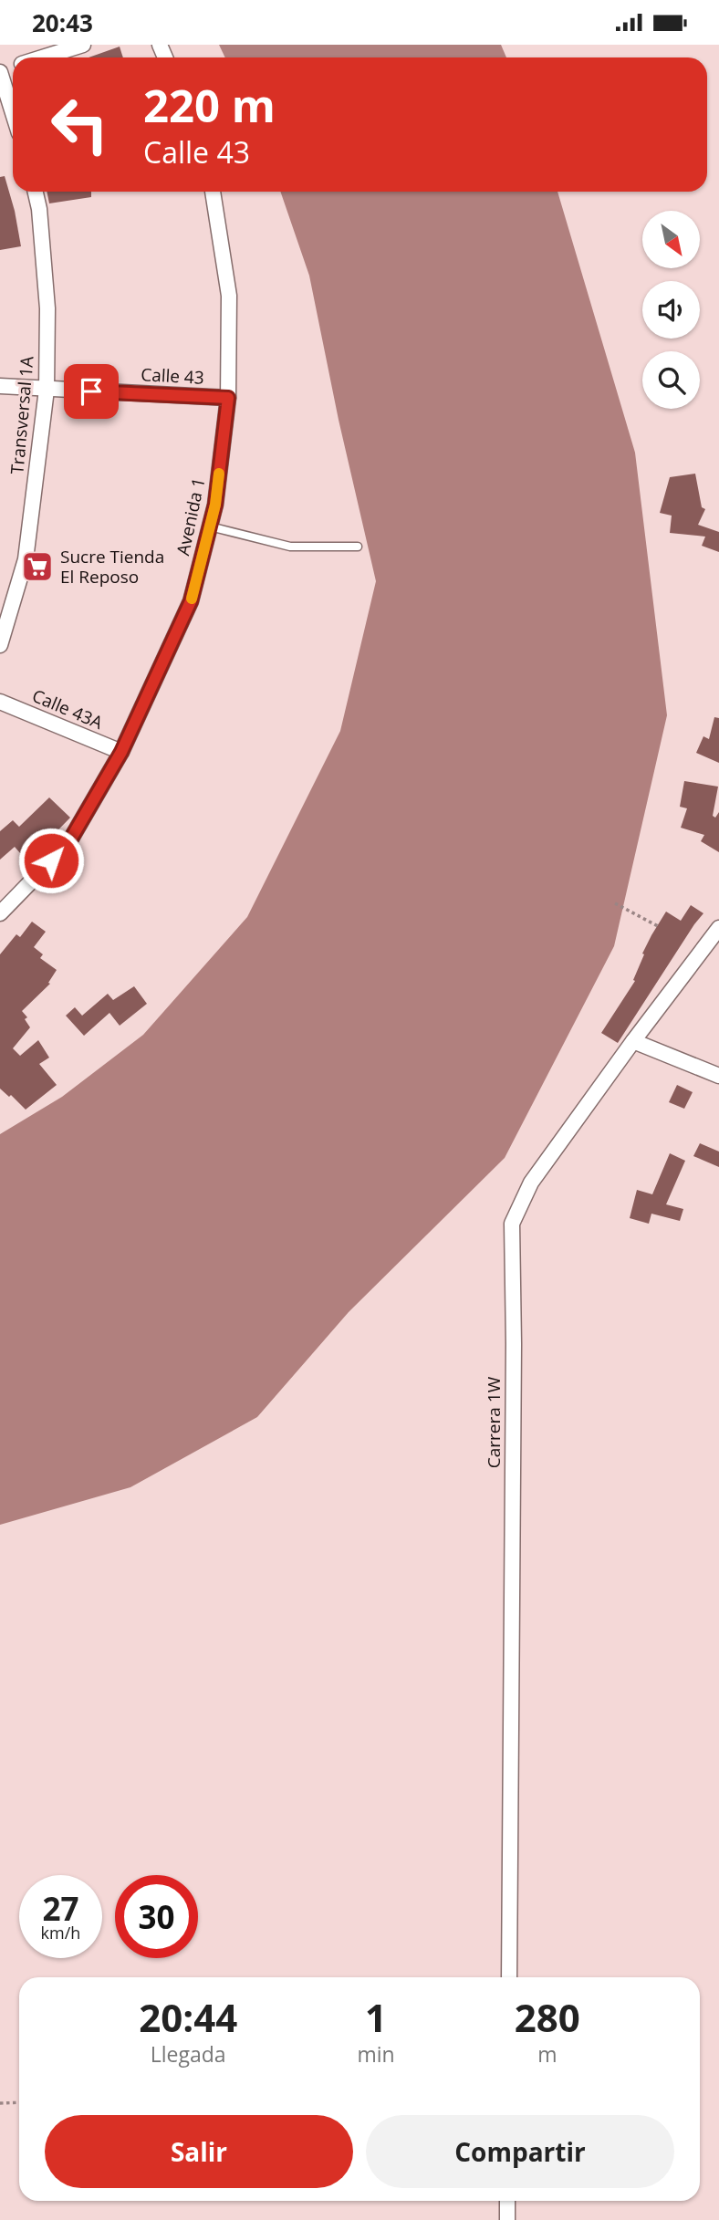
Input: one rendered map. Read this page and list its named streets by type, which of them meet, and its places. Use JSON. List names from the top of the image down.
{
  "streets": {
    "street": [
      "Calle 43",
      "Transversal 1A",
      "Avenida 1",
      "Calle 43A",
      "Carrera 1W"
    ]
  },
  "crossings": [
    ["Calle 43", "Transversal 1A"],
    ["Calle 43", "Avenida 1"],
    ["Avenida 1", "Calle 43A"]
  ],
  "places": {
    "supermarket": ["Sucre Tienda El Reposo"]
  },
  "north": "bottom right",
  "page": {
    "status": "20:43",
    "turn": ["220 m", "Calle 43"],
    "speed": "27 km/h",
    "limit": "30",
    "eta": [
      "20:44",
      "Llegada",
      "1",
      "min",
      "280",
      "m"
    ],
    "buttons": ["Salir", "Compartir"]
  }
}
